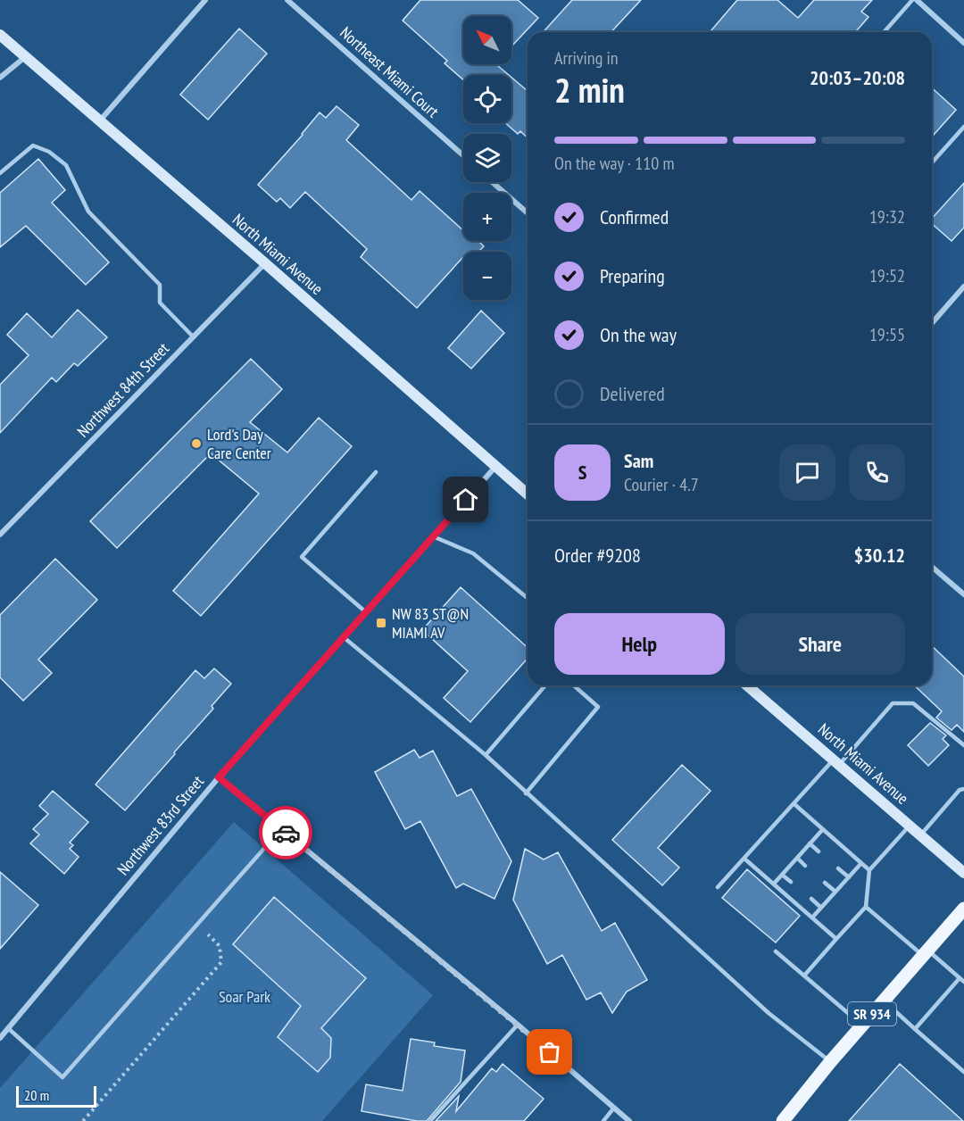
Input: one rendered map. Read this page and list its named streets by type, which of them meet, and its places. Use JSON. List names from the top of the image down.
{
  "streets": {
    "main road": ["North Miami Avenue", "SR 934"],
    "street": ["Northeast Miami Court", "Northwest 84th Street", "Northwest 83rd Street"]
  },
  "crossings": [
    ["North Miami Avenue", "Northwest 84th Street"],
    ["North Miami Avenue", "Northwest 83rd Street"]
  ],
  "parks": ["Soar Park"],
  "places": {
    "other": ["Lord's Day Care Center"],
    "transit": ["NW 83 ST@N MIAMI AV"]
  },
  "scale_bar": "20 m",
  "north": "top left",
  "page": {
    "map_buttons": ["+", "−"],
    "heading": ["2 min", "Arriving in", "20:03–20:08"],
    "panel": [
      "Sam",
      "Courier · 4.7",
      "Order #9208",
      "$30.12"
    ],
    "bar": "On the way · 110 m",
    "list": [
      ["Confirmed", "19:32"],
      ["Preparing", "19:52"],
      ["On the way", "19:55"],
      "Delivered"
    ],
    "round": "S",
    "buttons": ["Help", "Share"],
    "scale": "20 m"
  }
}
